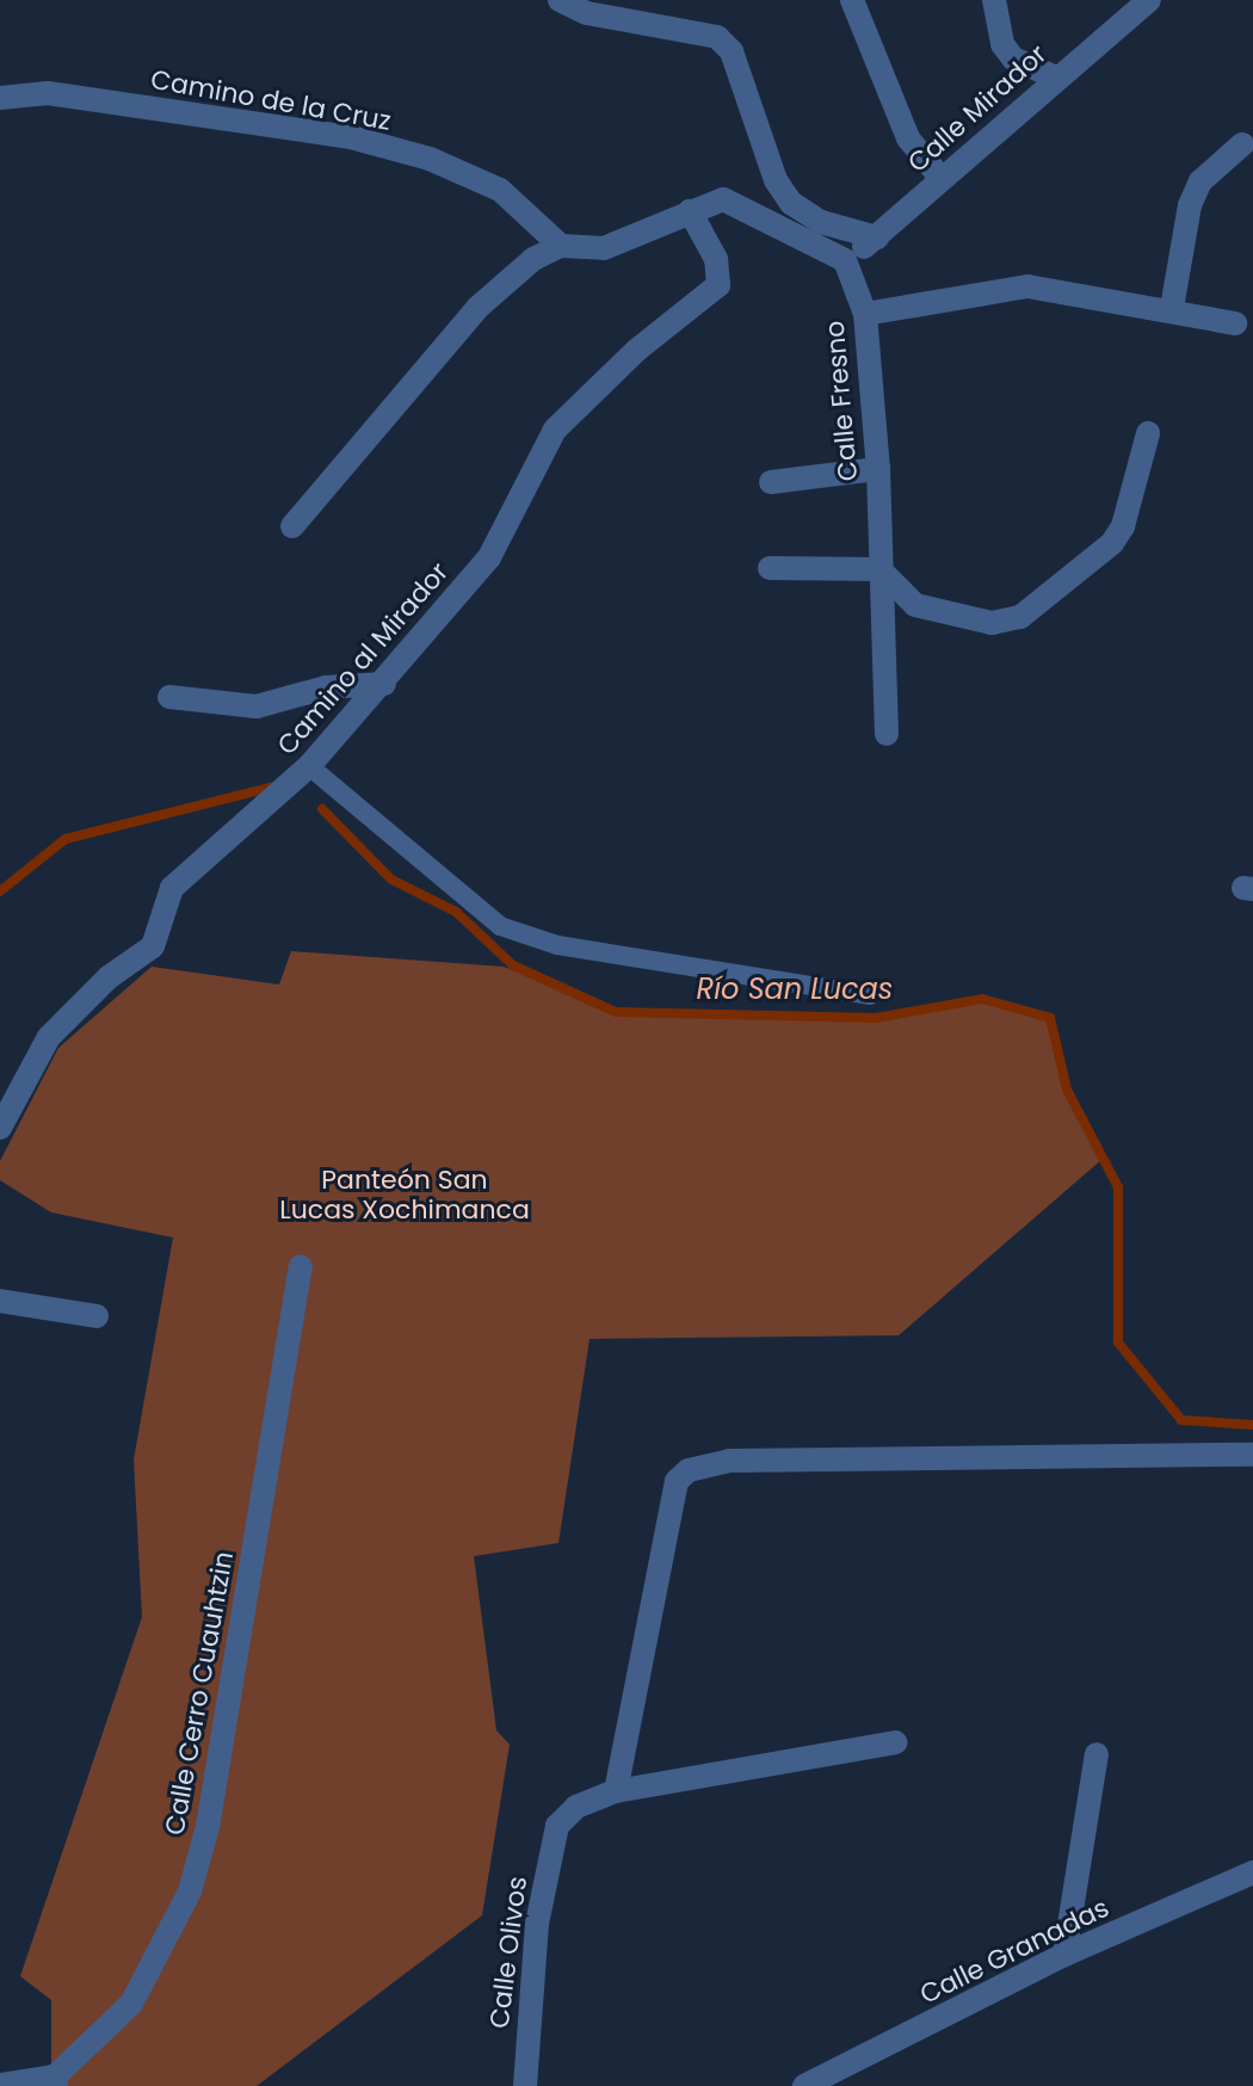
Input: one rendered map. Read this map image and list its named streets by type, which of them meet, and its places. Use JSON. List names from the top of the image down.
{
  "streets": {
    "street": [
      "Camino de la Cruz",
      "Calle Mirador",
      "Calle Fresno",
      "Camino al Mirador",
      "Calle Cerro Cuauhtzin",
      "Calle Granadas",
      "Calle Olivos"
    ]
  },
  "crossings": [
    ["Calle Mirador", "Calle Fresno"]
  ],
  "water": ["Río San Lucas"],
  "parks": ["Panteón San Lucas Xochimanca"]
}
